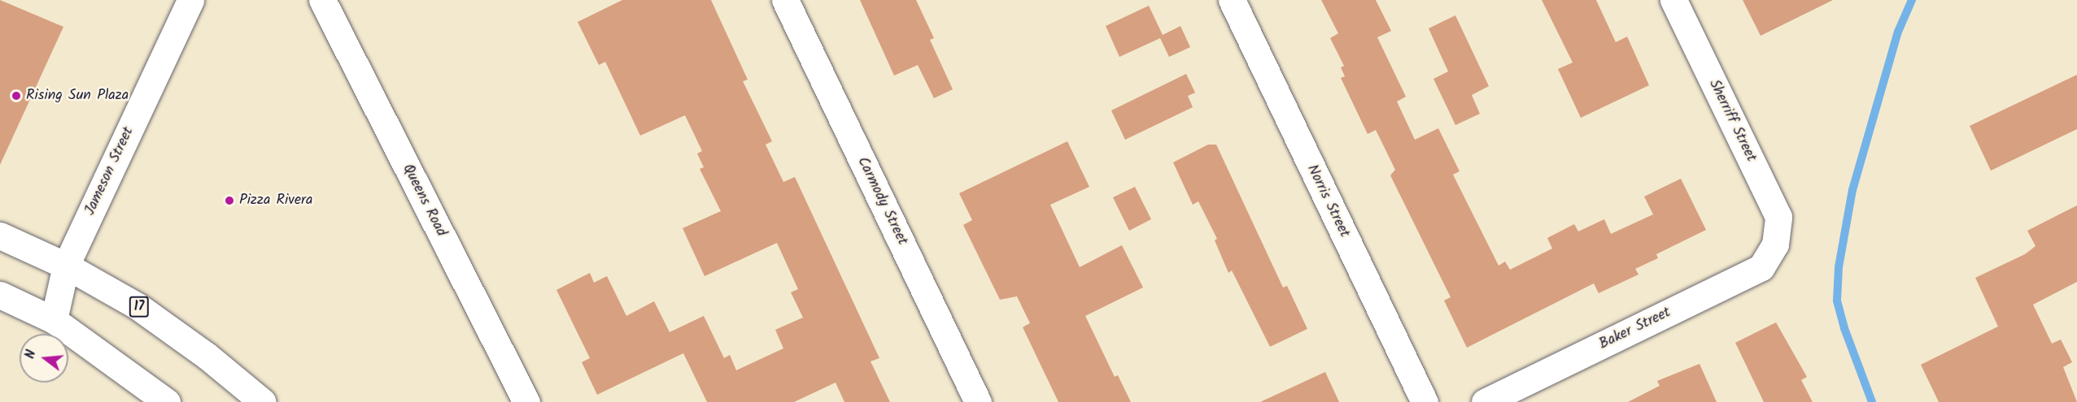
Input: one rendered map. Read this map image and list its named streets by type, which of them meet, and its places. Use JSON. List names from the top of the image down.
{
  "streets": {
    "street": [
      "Sherriff Street",
      "Jameson Street",
      "Queens Road",
      "Carmody Street",
      "Norris Street",
      "17",
      "Baker Street"
    ]
  },
  "crossings": [
    ["Sherriff Street", "Baker Street"],
    ["Jameson Street", "17"]
  ],
  "places": ["Rising Sun Plaza", "Pizza Rivera"],
  "north": "left"
}
